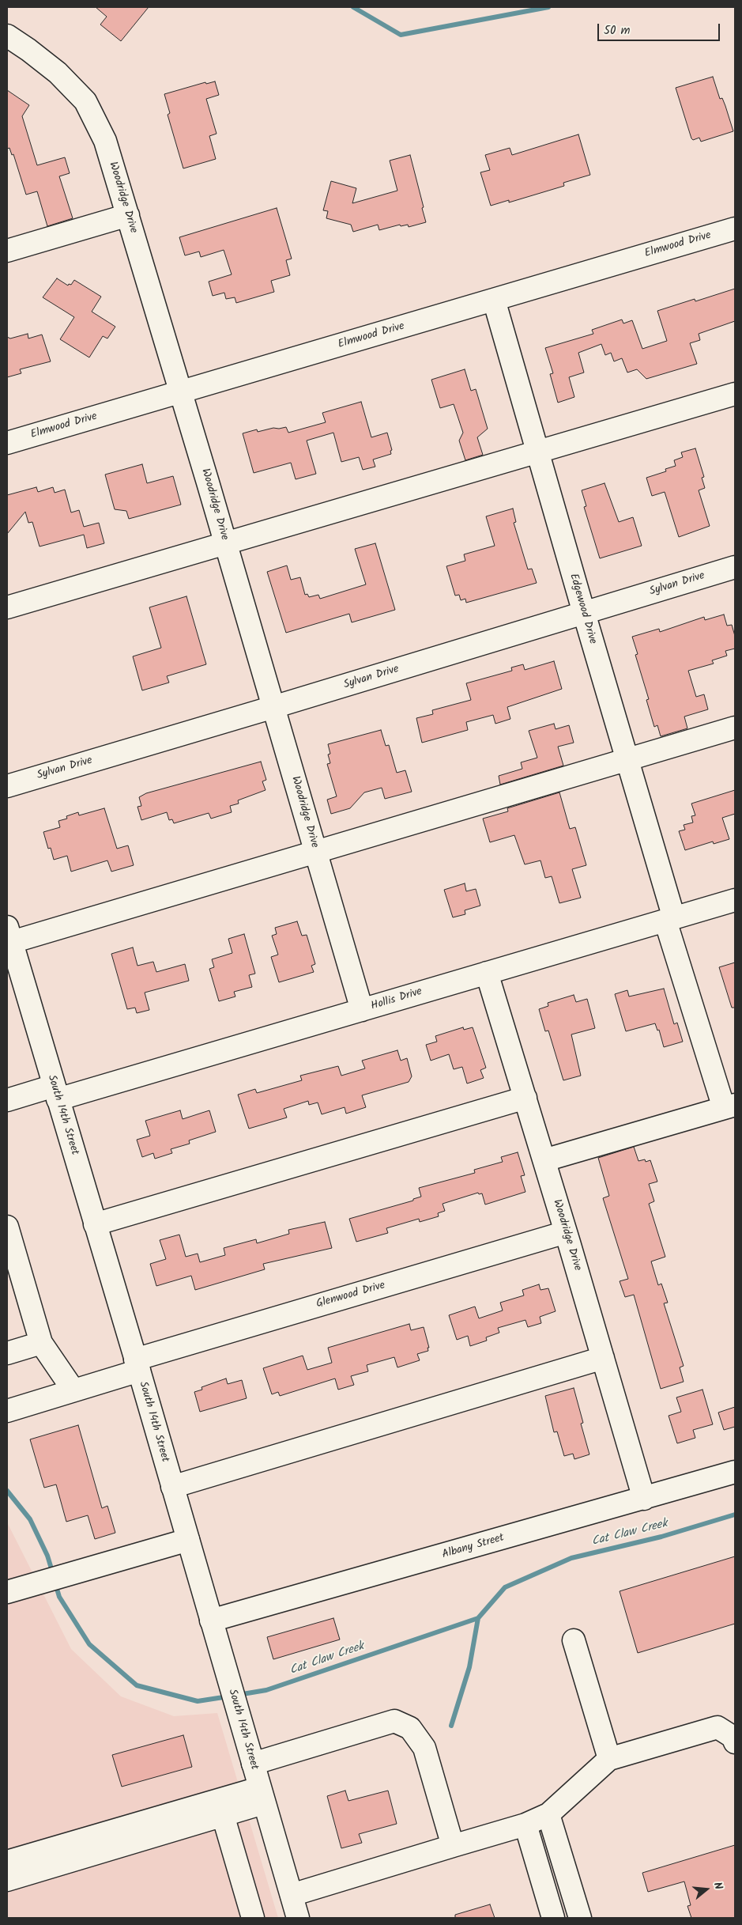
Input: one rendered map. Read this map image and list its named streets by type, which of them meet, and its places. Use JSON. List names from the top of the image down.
{
  "streets": {
    "street": [
      "Woodridge Drive",
      "Elmwood Drive",
      "Sylvan Drive",
      "Edgewood Drive",
      "Hollis Drive",
      "South 14th Street",
      "Glenwood Drive",
      "Albany Street"
    ]
  },
  "crossings": [
    ["Woodridge Drive", "Elmwood Drive"],
    ["Woodridge Drive", "Sylvan Drive"],
    ["Woodridge Drive", "Hollis Drive"],
    ["Woodridge Drive", "Glenwood Drive"],
    ["Woodridge Drive", "Albany Street"],
    ["Elmwood Drive", "Edgewood Drive"],
    ["Sylvan Drive", "Edgewood Drive"],
    ["Edgewood Drive", "Hollis Drive"],
    ["Hollis Drive", "South 14th Street"],
    ["South 14th Street", "Glenwood Drive"],
    ["South 14th Street", "Albany Street"]
  ],
  "water": ["Cat Claw Creek"],
  "scale_bar": "50 m",
  "north": "right"
}
